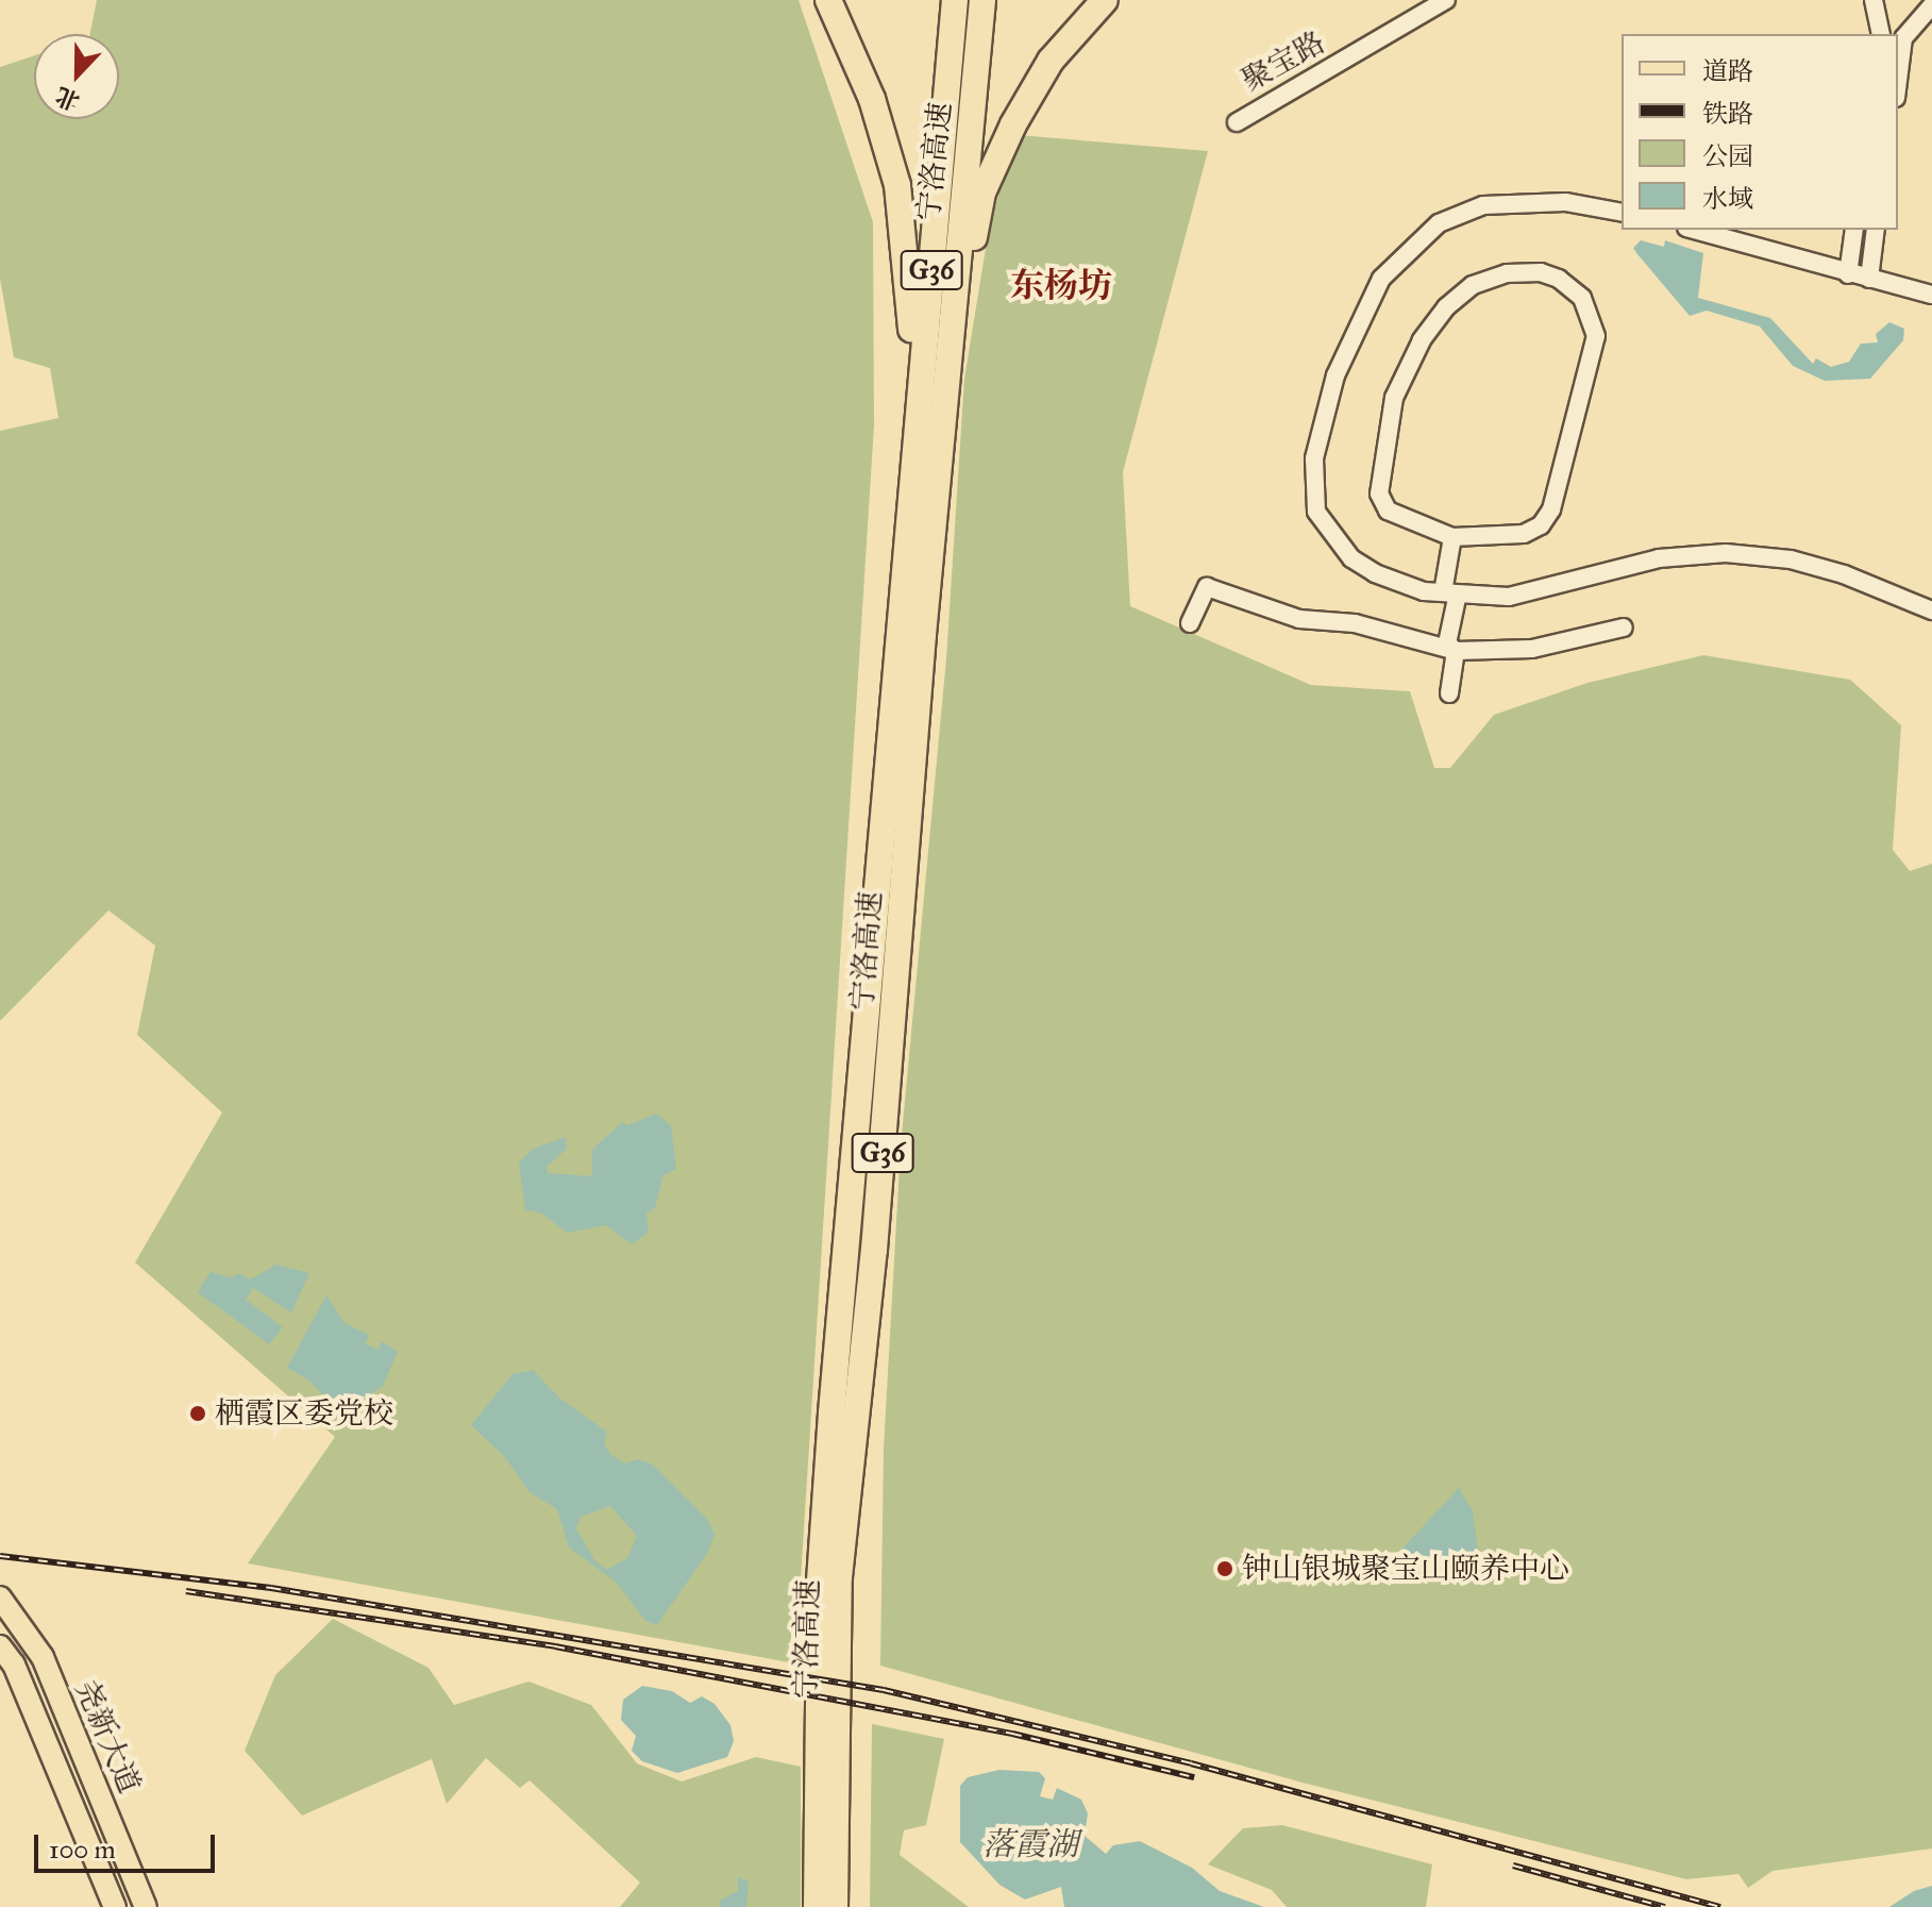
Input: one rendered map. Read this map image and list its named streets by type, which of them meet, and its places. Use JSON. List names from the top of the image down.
{
  "streets": {
    "highway": ["宁洛高速", "G36"],
    "main road": ["尧新大道"],
    "street": ["聚宝路"]
  },
  "districts": ["东杨坊"],
  "water": ["落霞湖"],
  "places": ["栖霞区委党校", "钟山银城聚宝山颐养中心"],
  "legend": [
    "道路",
    "铁路",
    "公园",
    "水域"
  ],
  "scale_bar": "100 m",
  "north": "bottom"
}
